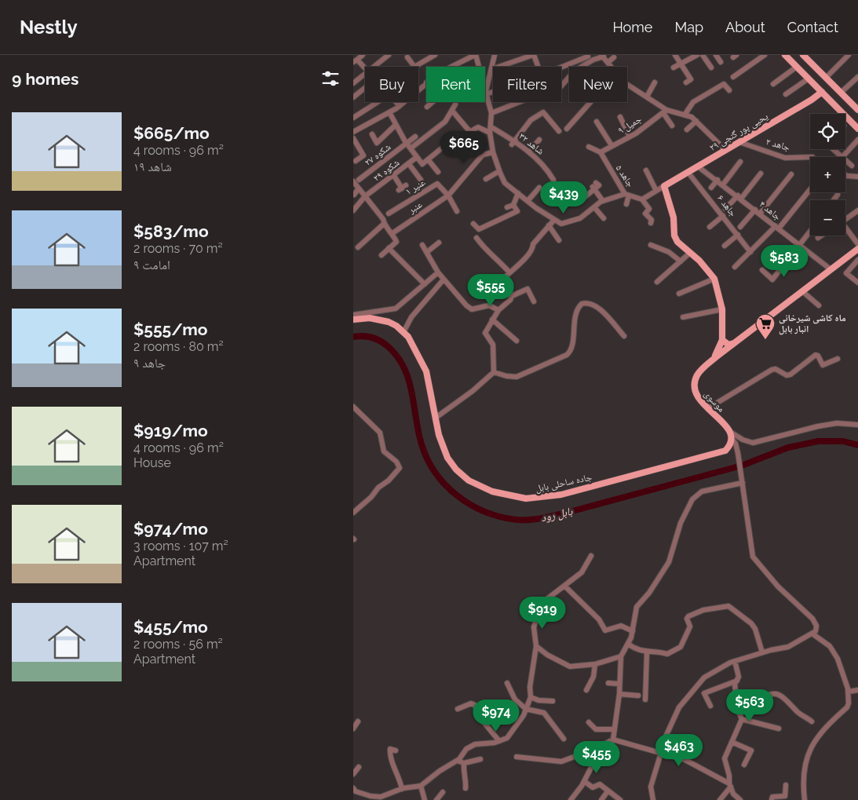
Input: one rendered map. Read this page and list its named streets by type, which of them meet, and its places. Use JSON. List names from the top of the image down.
{
  "streets": {
    "main road": ["یحیی پور گنجی ۲۹", "موسوی", "جاده ساحلی بابل"],
    "street": [
      "جمیل ۹",
      "شاهد ۳۲",
      "جاهد ۲",
      "شکوه ۲۷",
      "شکوه ۲۹",
      "جاهد ۵",
      "عنیر ۱",
      "جاهد ۶",
      "عنبر",
      "جاهد ۴"
    ]
  },
  "crossings": [
    ["جمیل ۹", "جاهد ۵"],
    ["یحیی پور گنجی ۲۹", "جاهد ۲"],
    ["یحیی پور گنجی ۲۹", "جاهد ۶"],
    ["یحیی پور گنجی ۲۹", "جاهد ۴"],
    ["عنیر ۱", "عنبر"],
    ["جاهد ۴", "موسوی"],
    ["موسوی", "جاده ساحلی بابل"]
  ],
  "water": ["بابل رود"],
  "places": {
    "supermarket": ["ماه کاشی شیرخانی انبار بابل"]
  },
  "page": {
    "header": "Nestly",
    "nav": [
      "Home",
      "Map",
      "About",
      "Contact"
    ],
    "heading": "9 homes",
    "chip": [
      "Buy",
      "Rent",
      "Filters",
      "New"
    ],
    "list": [
      {
        "name": "$665/mo",
        "note": "4 rooms · 96 m² · شاهد ۱۹"
      },
      {
        "name": "$583/mo",
        "note": "2 rooms · 70 m² · امامت ۹"
      },
      {
        "name": "$555/mo",
        "note": "2 rooms · 80 m² · جاهد ۹"
      },
      {
        "name": "$919/mo",
        "note": "4 rooms · 96 m² · House"
      },
      {
        "name": "$974/mo",
        "note": "3 rooms · 107 m² · Apartment"
      },
      {
        "name": "$455/mo",
        "note": "2 rooms · 56 m² · Apartment"
      }
    ],
    "map_buttons": ["+", "−"],
    "price": [
      "$665",
      "$439",
      "$583",
      "$555",
      "$919",
      "$563",
      "$974",
      "$463",
      "$455"
    ]
  }
}
